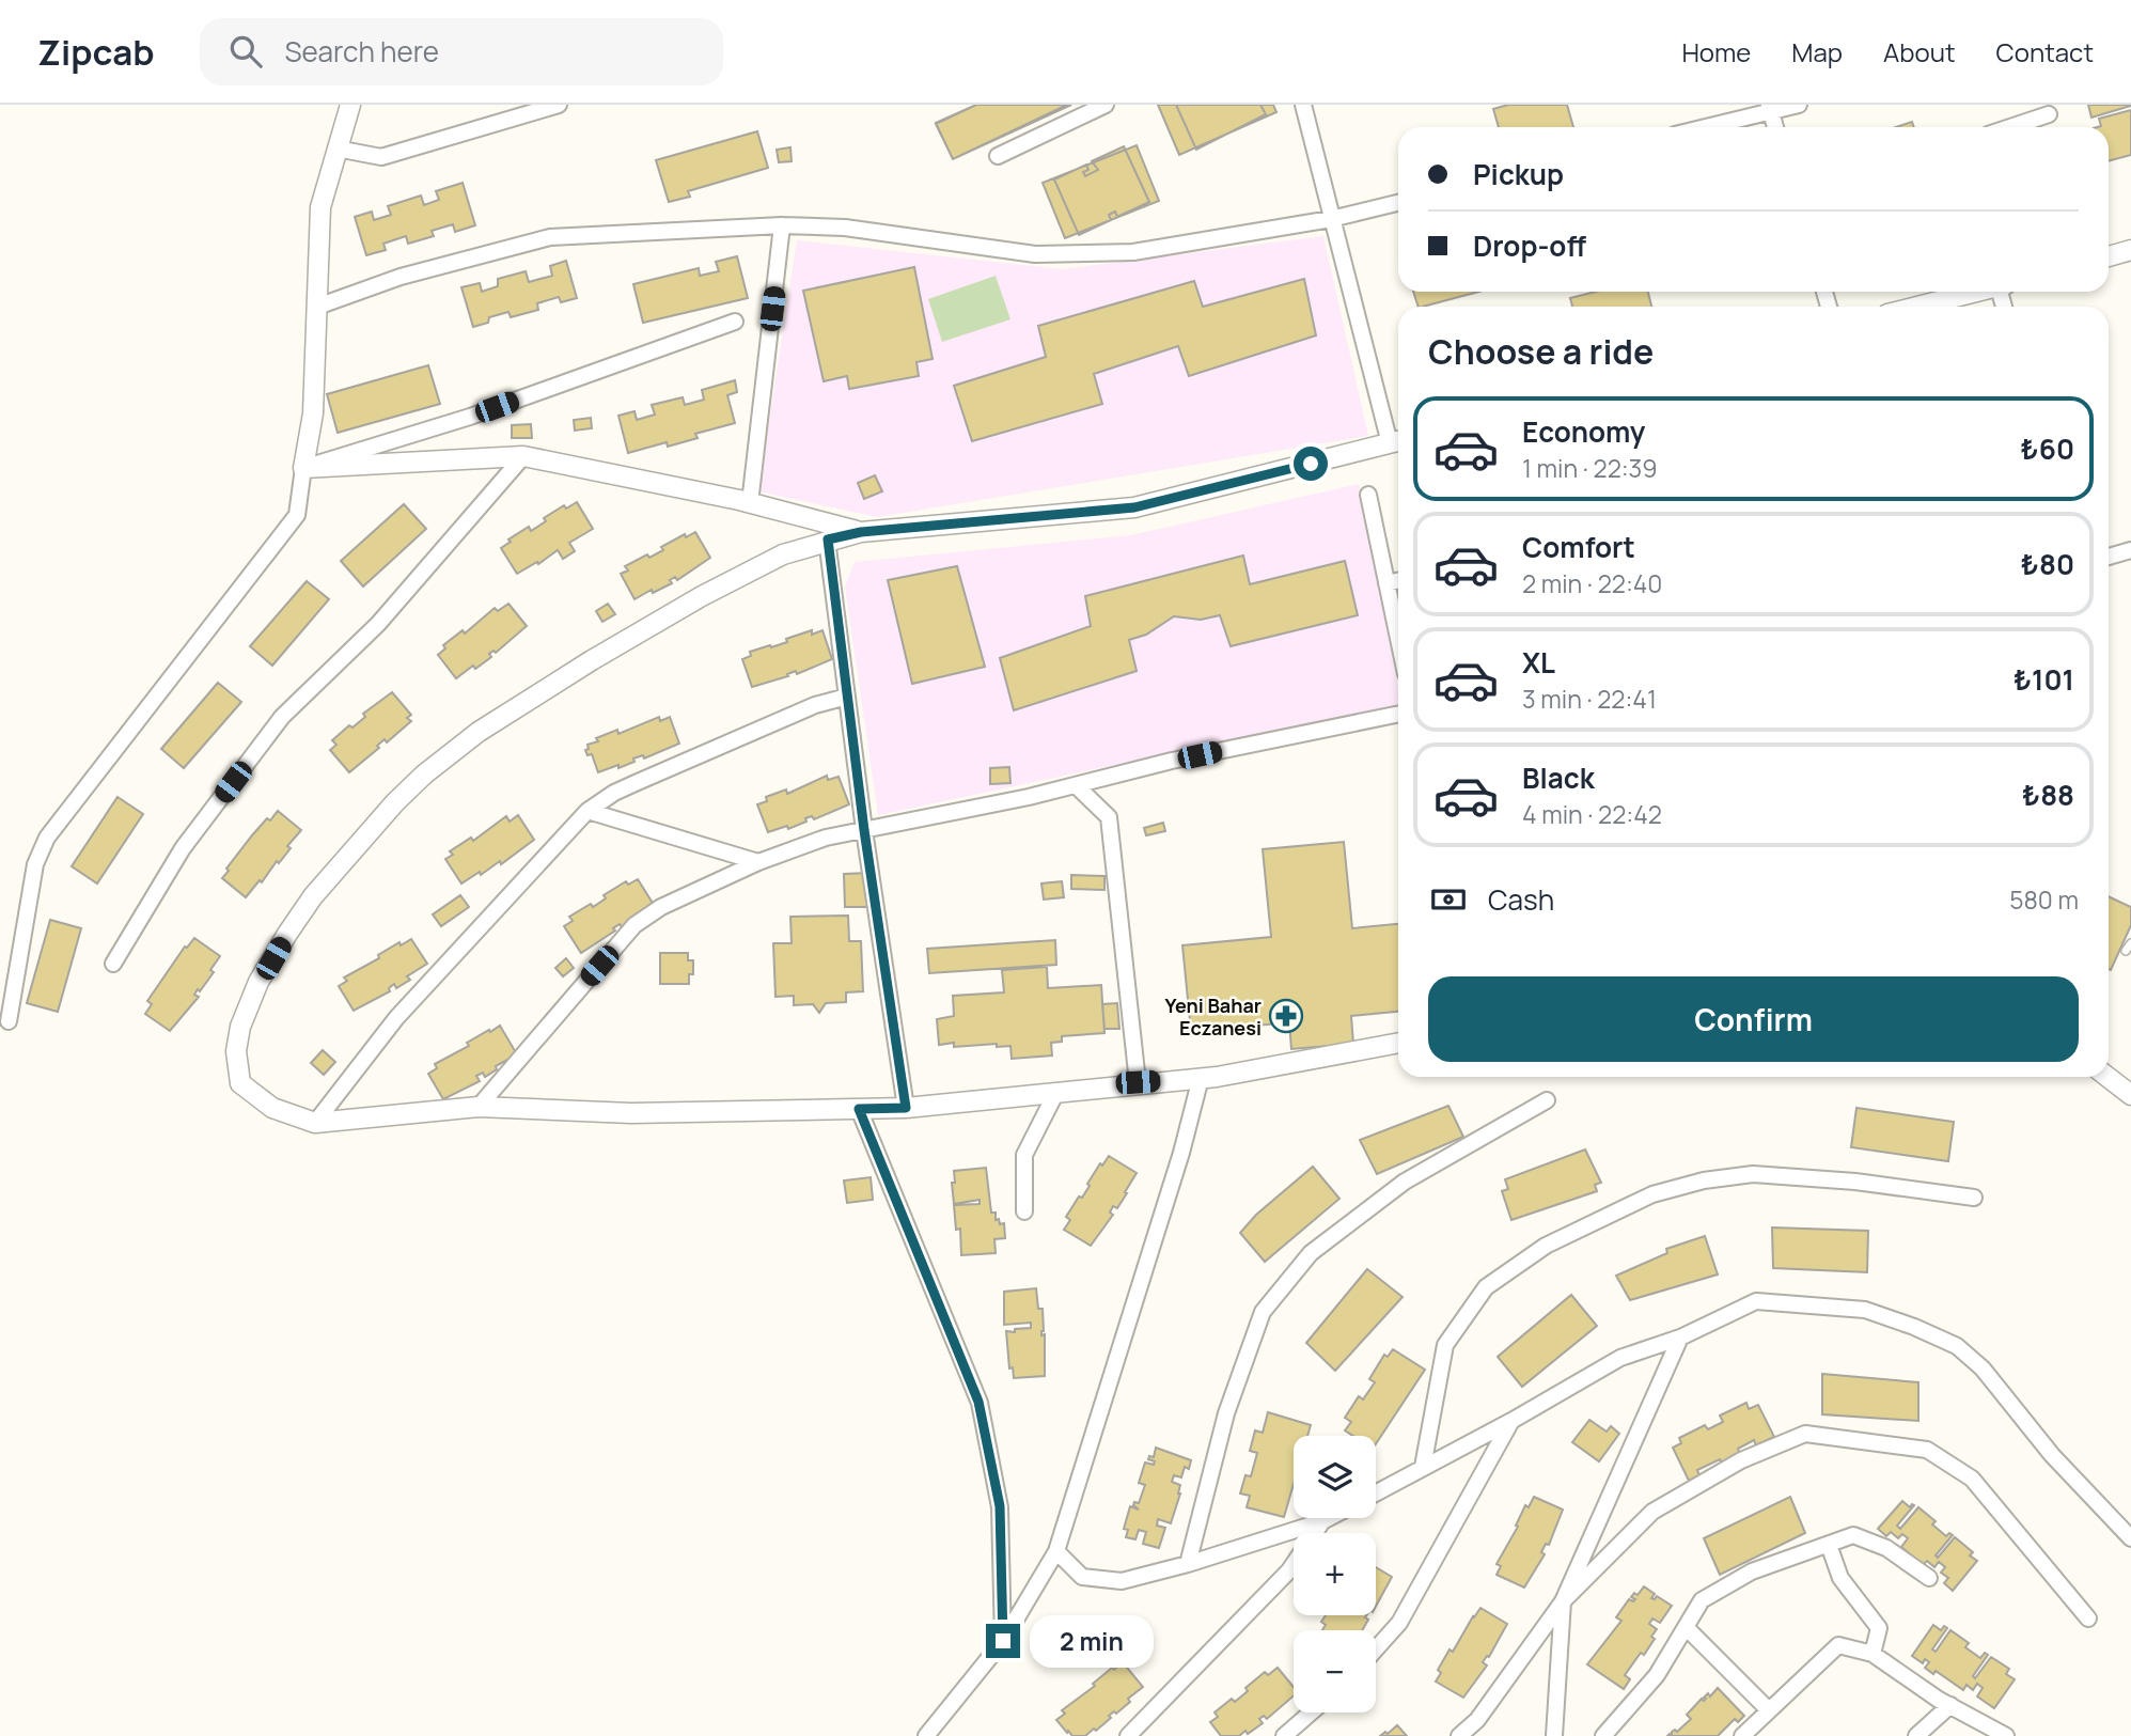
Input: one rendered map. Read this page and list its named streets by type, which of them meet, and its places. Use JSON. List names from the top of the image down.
{
  "places": {
    "pharmacy": ["Yeni Bahar Eczanesi"]
  },
  "page": {
    "header": "Zipcab",
    "search": "Search here",
    "nav": [
      "Home",
      "Map",
      "About",
      "Contact"
    ],
    "banner": ["Pickup", "Drop-off"],
    "heading": "Choose a ride",
    "list": [
      {
        "name": "Economy",
        "note": "1 min · 22:39",
        "value": "₺60"
      },
      {
        "name": "Comfort",
        "note": "2 min · 22:40",
        "value": "₺80"
      },
      {
        "name": "XL",
        "note": "3 min · 22:41",
        "value": "₺101"
      },
      {
        "name": "Black",
        "note": "4 min · 22:42",
        "value": "₺88"
      }
    ],
    "pay": ["Cash", "580 m"],
    "buttons": "Confirm",
    "map_buttons": ["+", "−"],
    "bubble": "2 min"
  }
}
